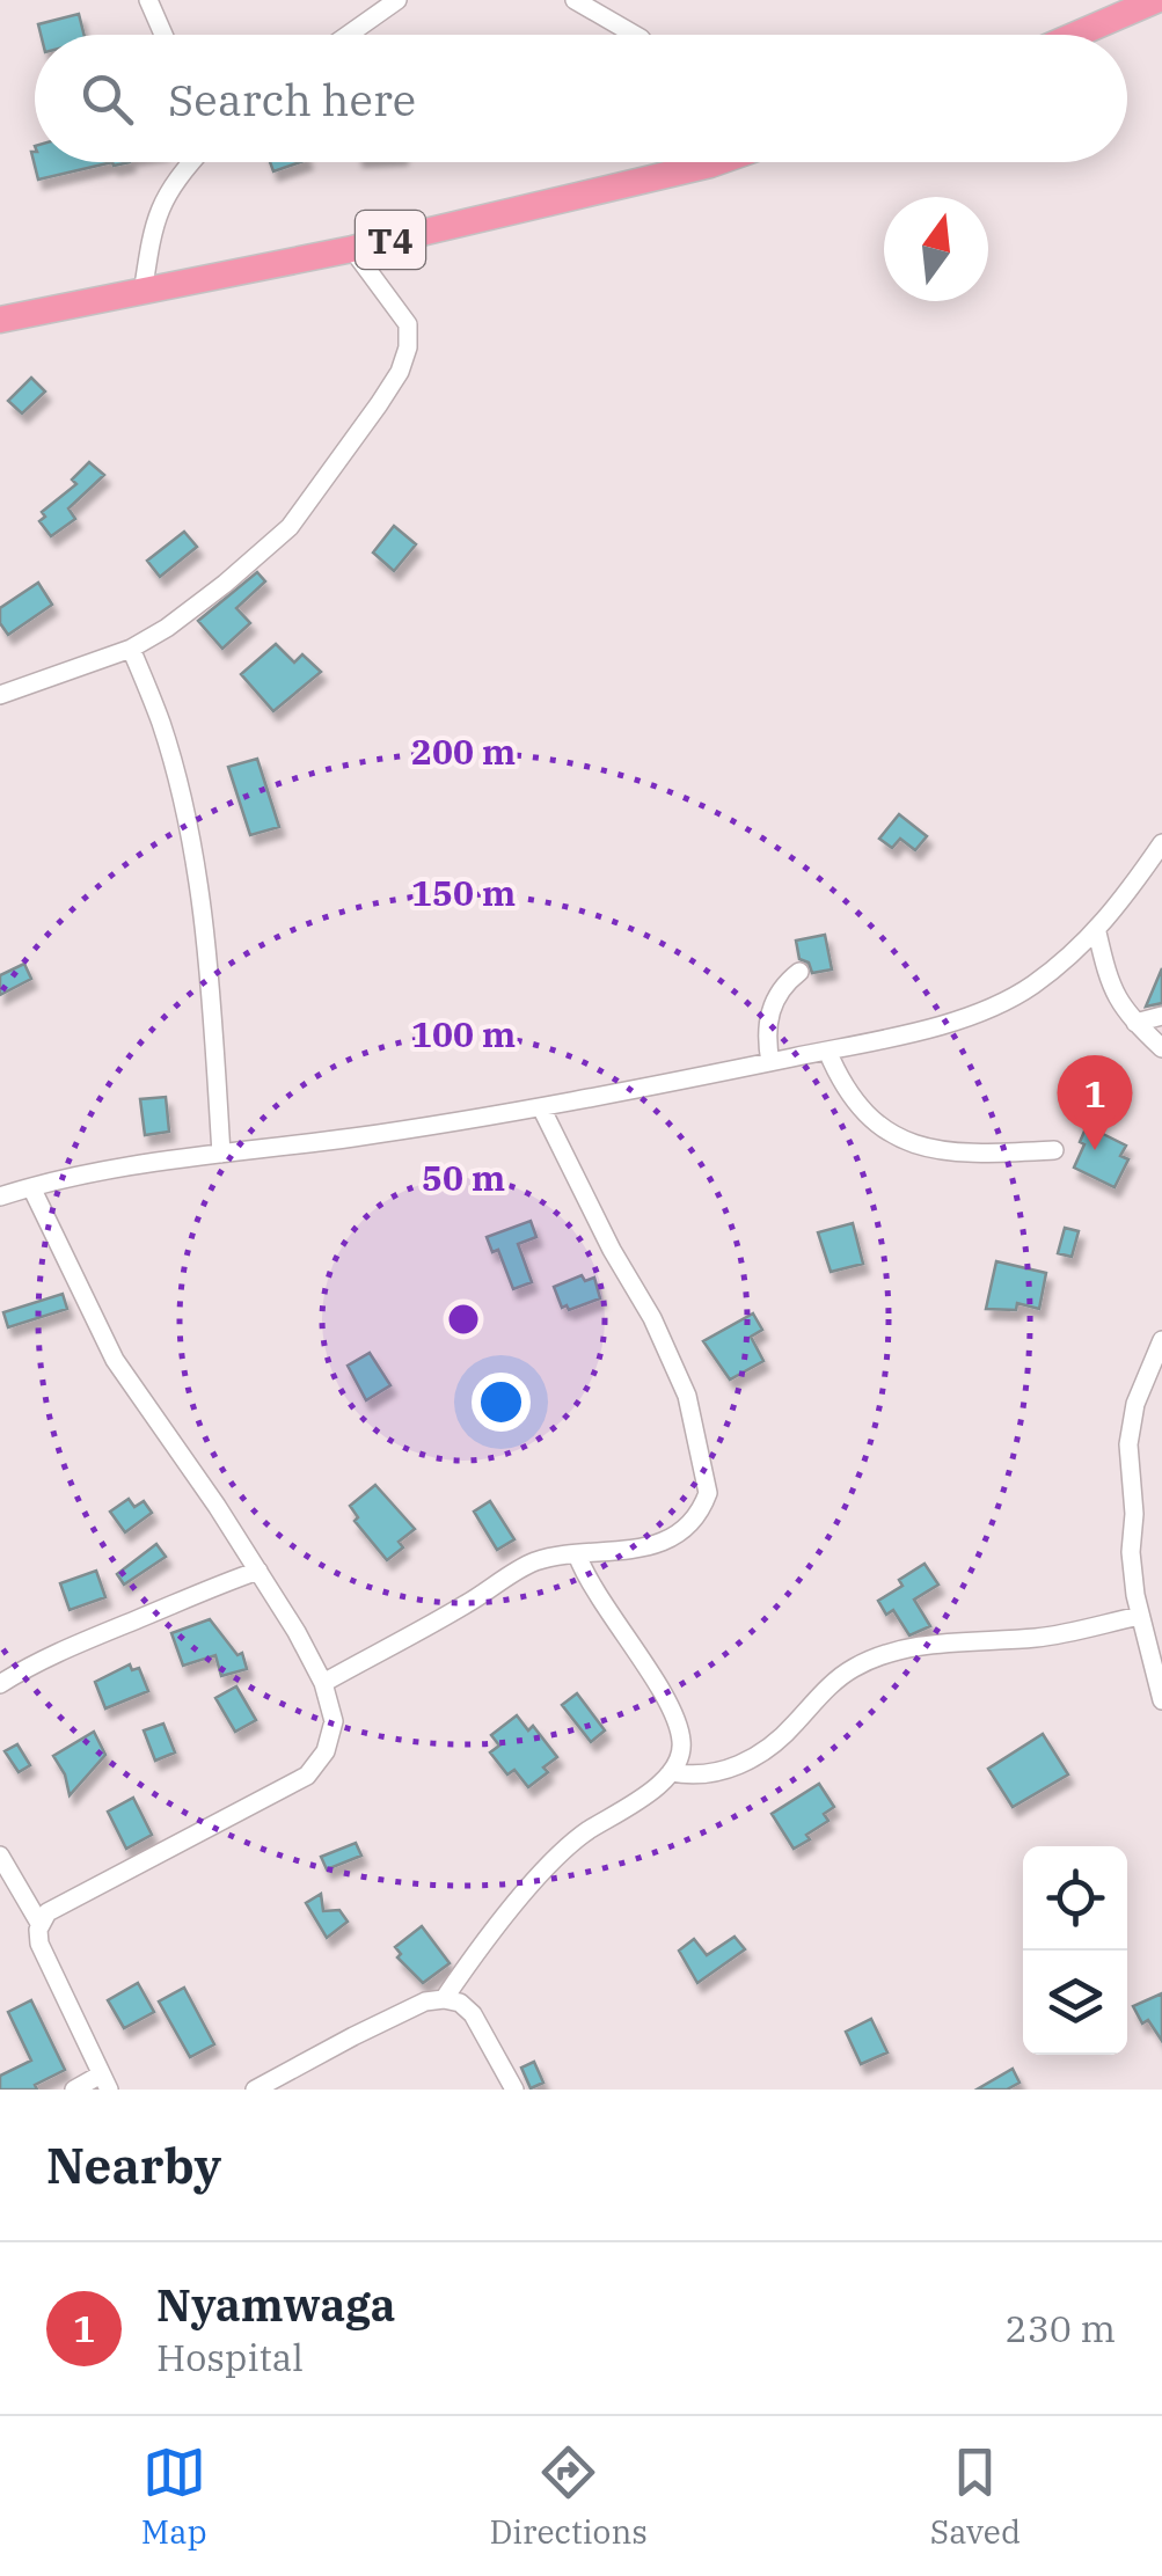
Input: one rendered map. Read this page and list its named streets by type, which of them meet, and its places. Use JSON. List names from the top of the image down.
{
  "streets": {
    "highway": ["T4"]
  },
  "north": "top",
  "page": {
    "search": "Search here",
    "pins": "1",
    "heading": "Nearby",
    "list": [
      {
        "mark": "1",
        "name": "Nyamwaga",
        "note": "Hospital",
        "value": "230 m"
      }
    ],
    "nav": ["Map", "Directions", "Saved"]
  },
  "rings": [
    "200 m",
    "150 m",
    "100 m",
    "50 m"
  ]
}
